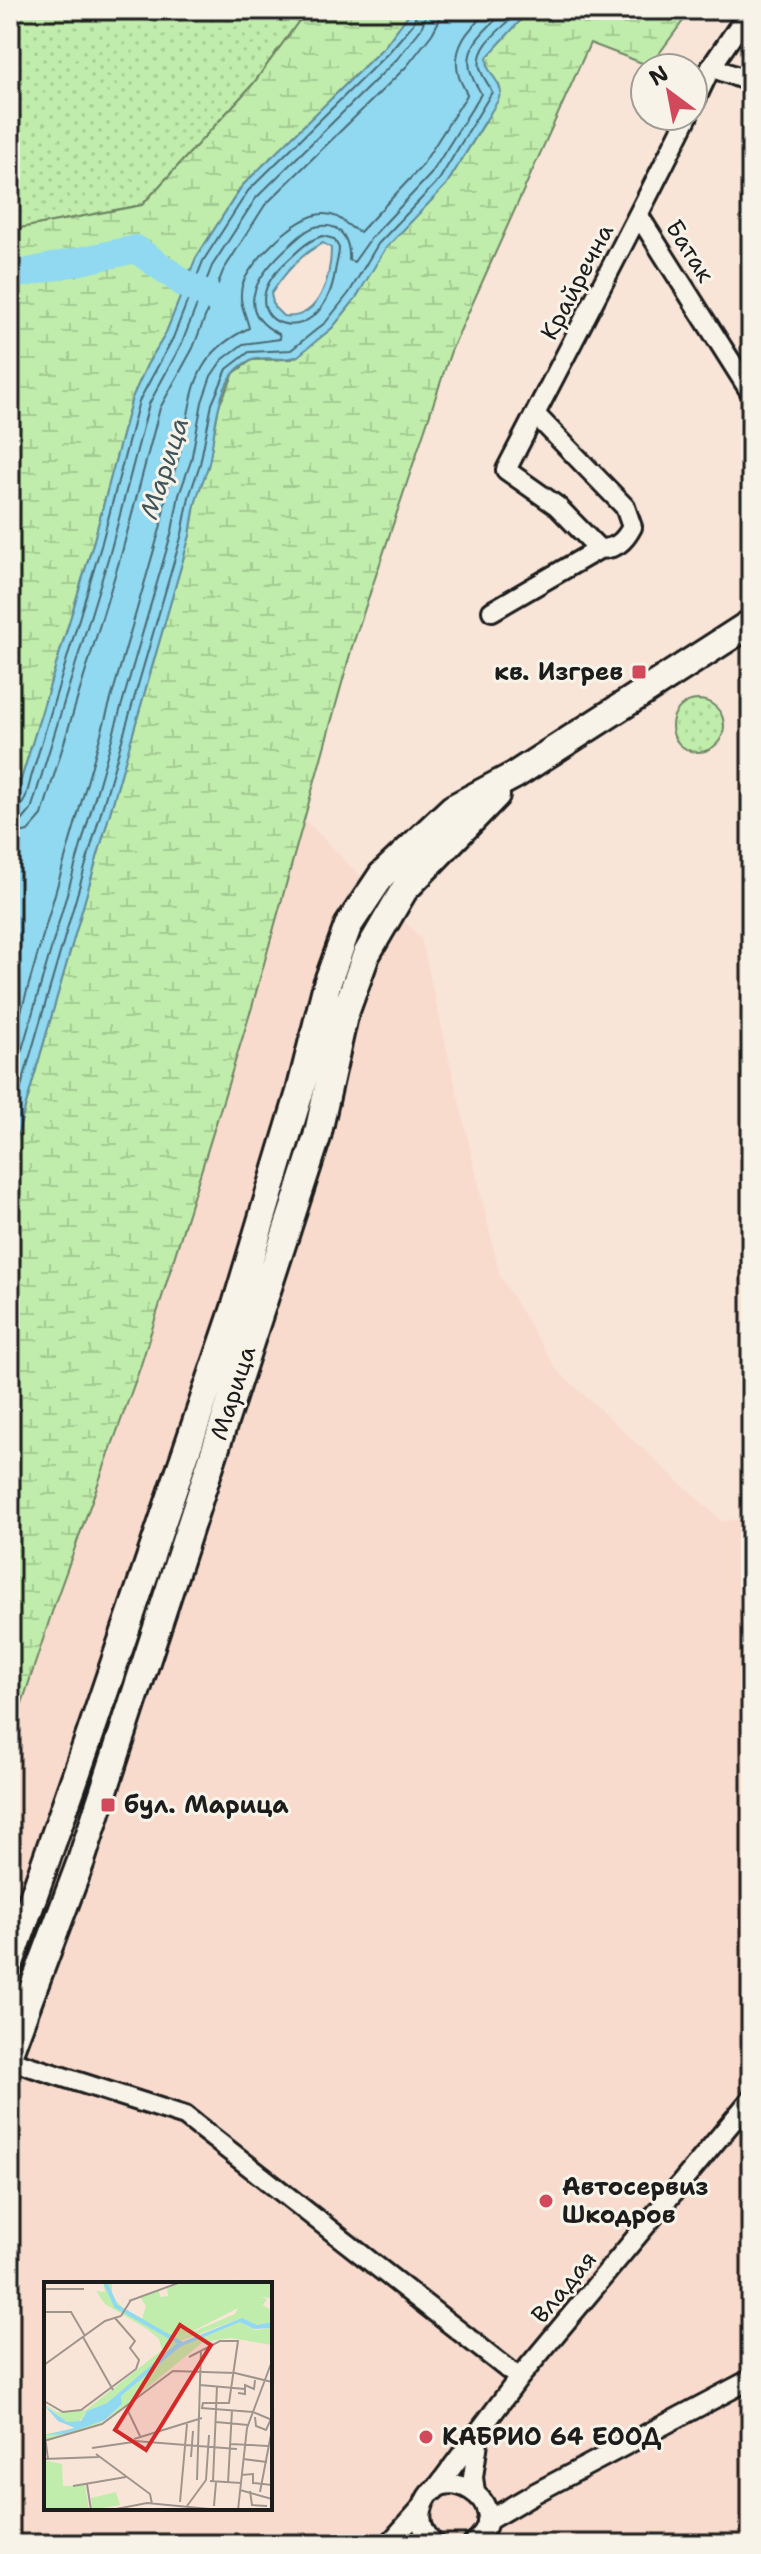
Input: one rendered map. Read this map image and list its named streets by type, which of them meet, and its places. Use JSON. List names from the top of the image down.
{
  "streets": {
    "street": [
      "Батак",
      "Крайречна",
      "Марица",
      "Владая"
    ]
  },
  "crossings": [
    ["Батак", "Крайречна"]
  ],
  "water": ["Марица"],
  "places": {
    "transit": ["кв. Изгрев", "бул. Марица"],
    "other": ["Автосервиз Шкодров", "КАБРИО 64 ЕООД"]
  },
  "north": "top left"
}
